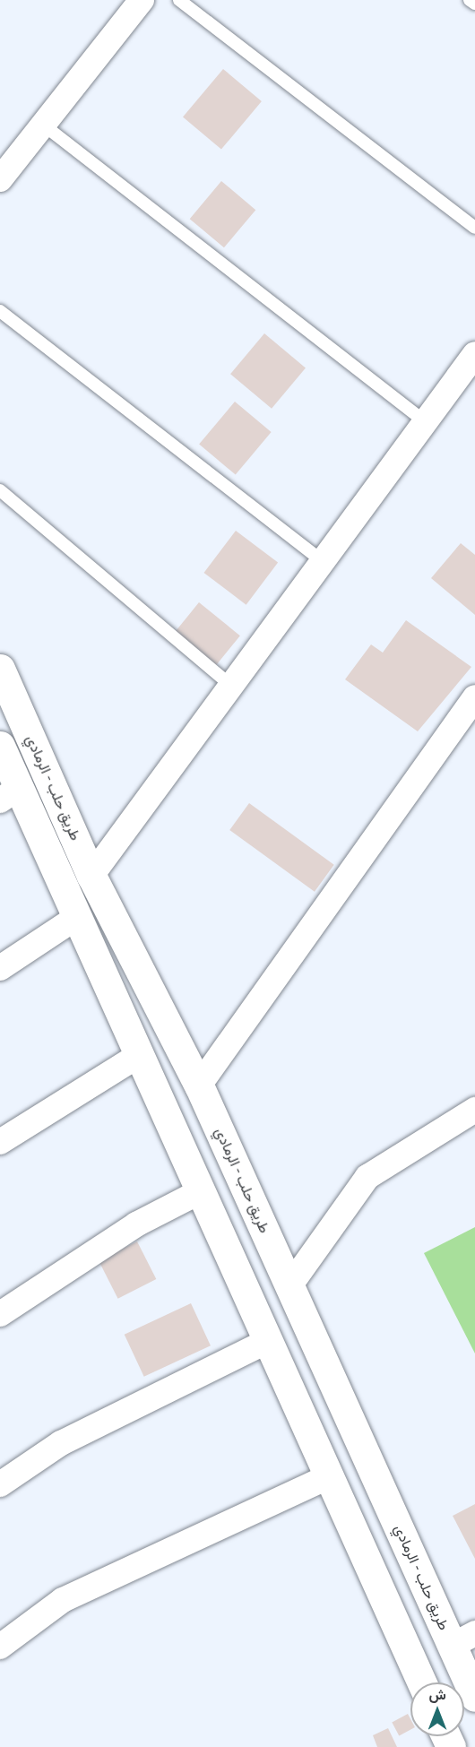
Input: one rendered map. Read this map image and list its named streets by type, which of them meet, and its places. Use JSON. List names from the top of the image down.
{
  "streets": {
    "highway": ["طريق حلب - الرمادي"]
  },
  "north": "top"
}
